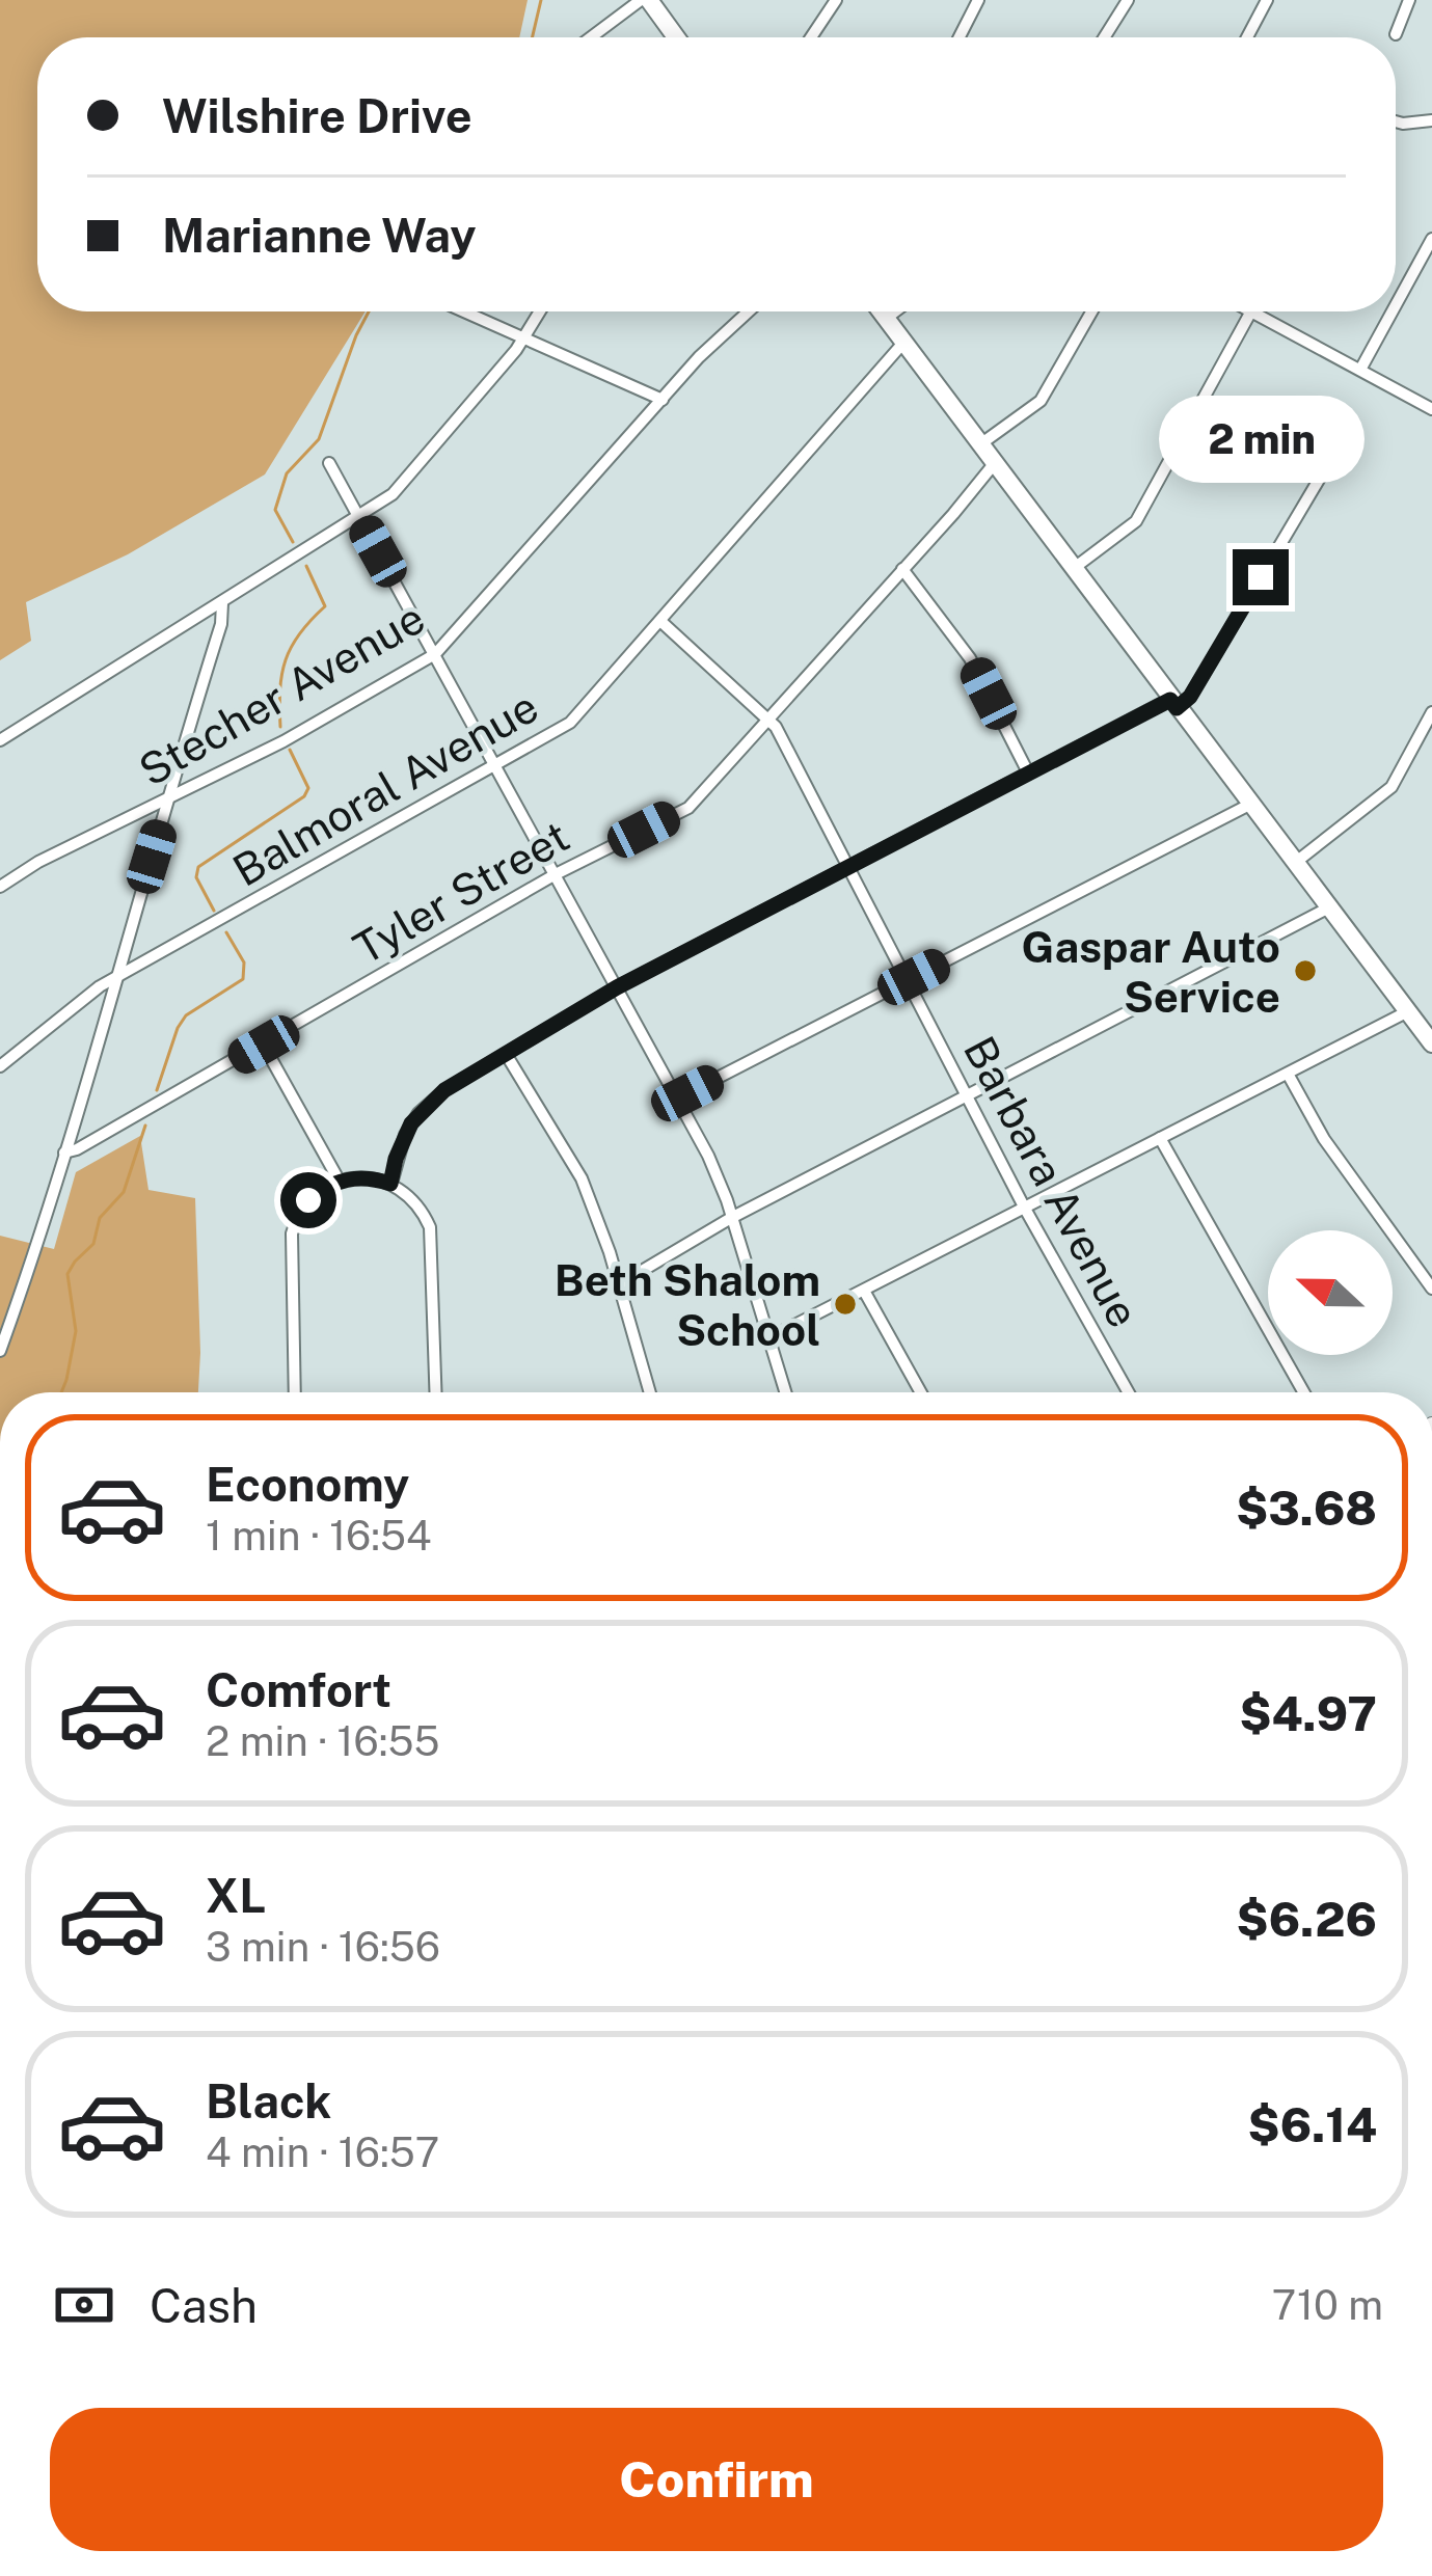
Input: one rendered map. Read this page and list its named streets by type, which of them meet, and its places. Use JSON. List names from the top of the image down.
{
  "streets": {
    "street": [
      "Stecher Avenue",
      "Balmoral Avenue",
      "Tyler Street",
      "Barbara Avenue"
    ]
  },
  "crossings": [
    ["Balmoral Avenue", "Barbara Avenue"],
    ["Tyler Street", "Barbara Avenue"]
  ],
  "places": ["Gaspar Auto Service", "Beth Shalom School"],
  "north": "left",
  "page": {
    "banner": ["Wilshire Drive", "Marianne Way"],
    "bubble": "2 min",
    "list": [
      {
        "name": "Economy",
        "note": "1 min · 16:54",
        "value": "$3.68"
      },
      {
        "name": "Comfort",
        "note": "2 min · 16:55",
        "value": "$4.97"
      },
      {
        "name": "XL",
        "note": "3 min · 16:56",
        "value": "$6.26"
      },
      {
        "name": "Black",
        "note": "4 min · 16:57",
        "value": "$6.14"
      }
    ],
    "pay": ["Cash", "710 m"],
    "buttons": "Confirm"
  }
}
